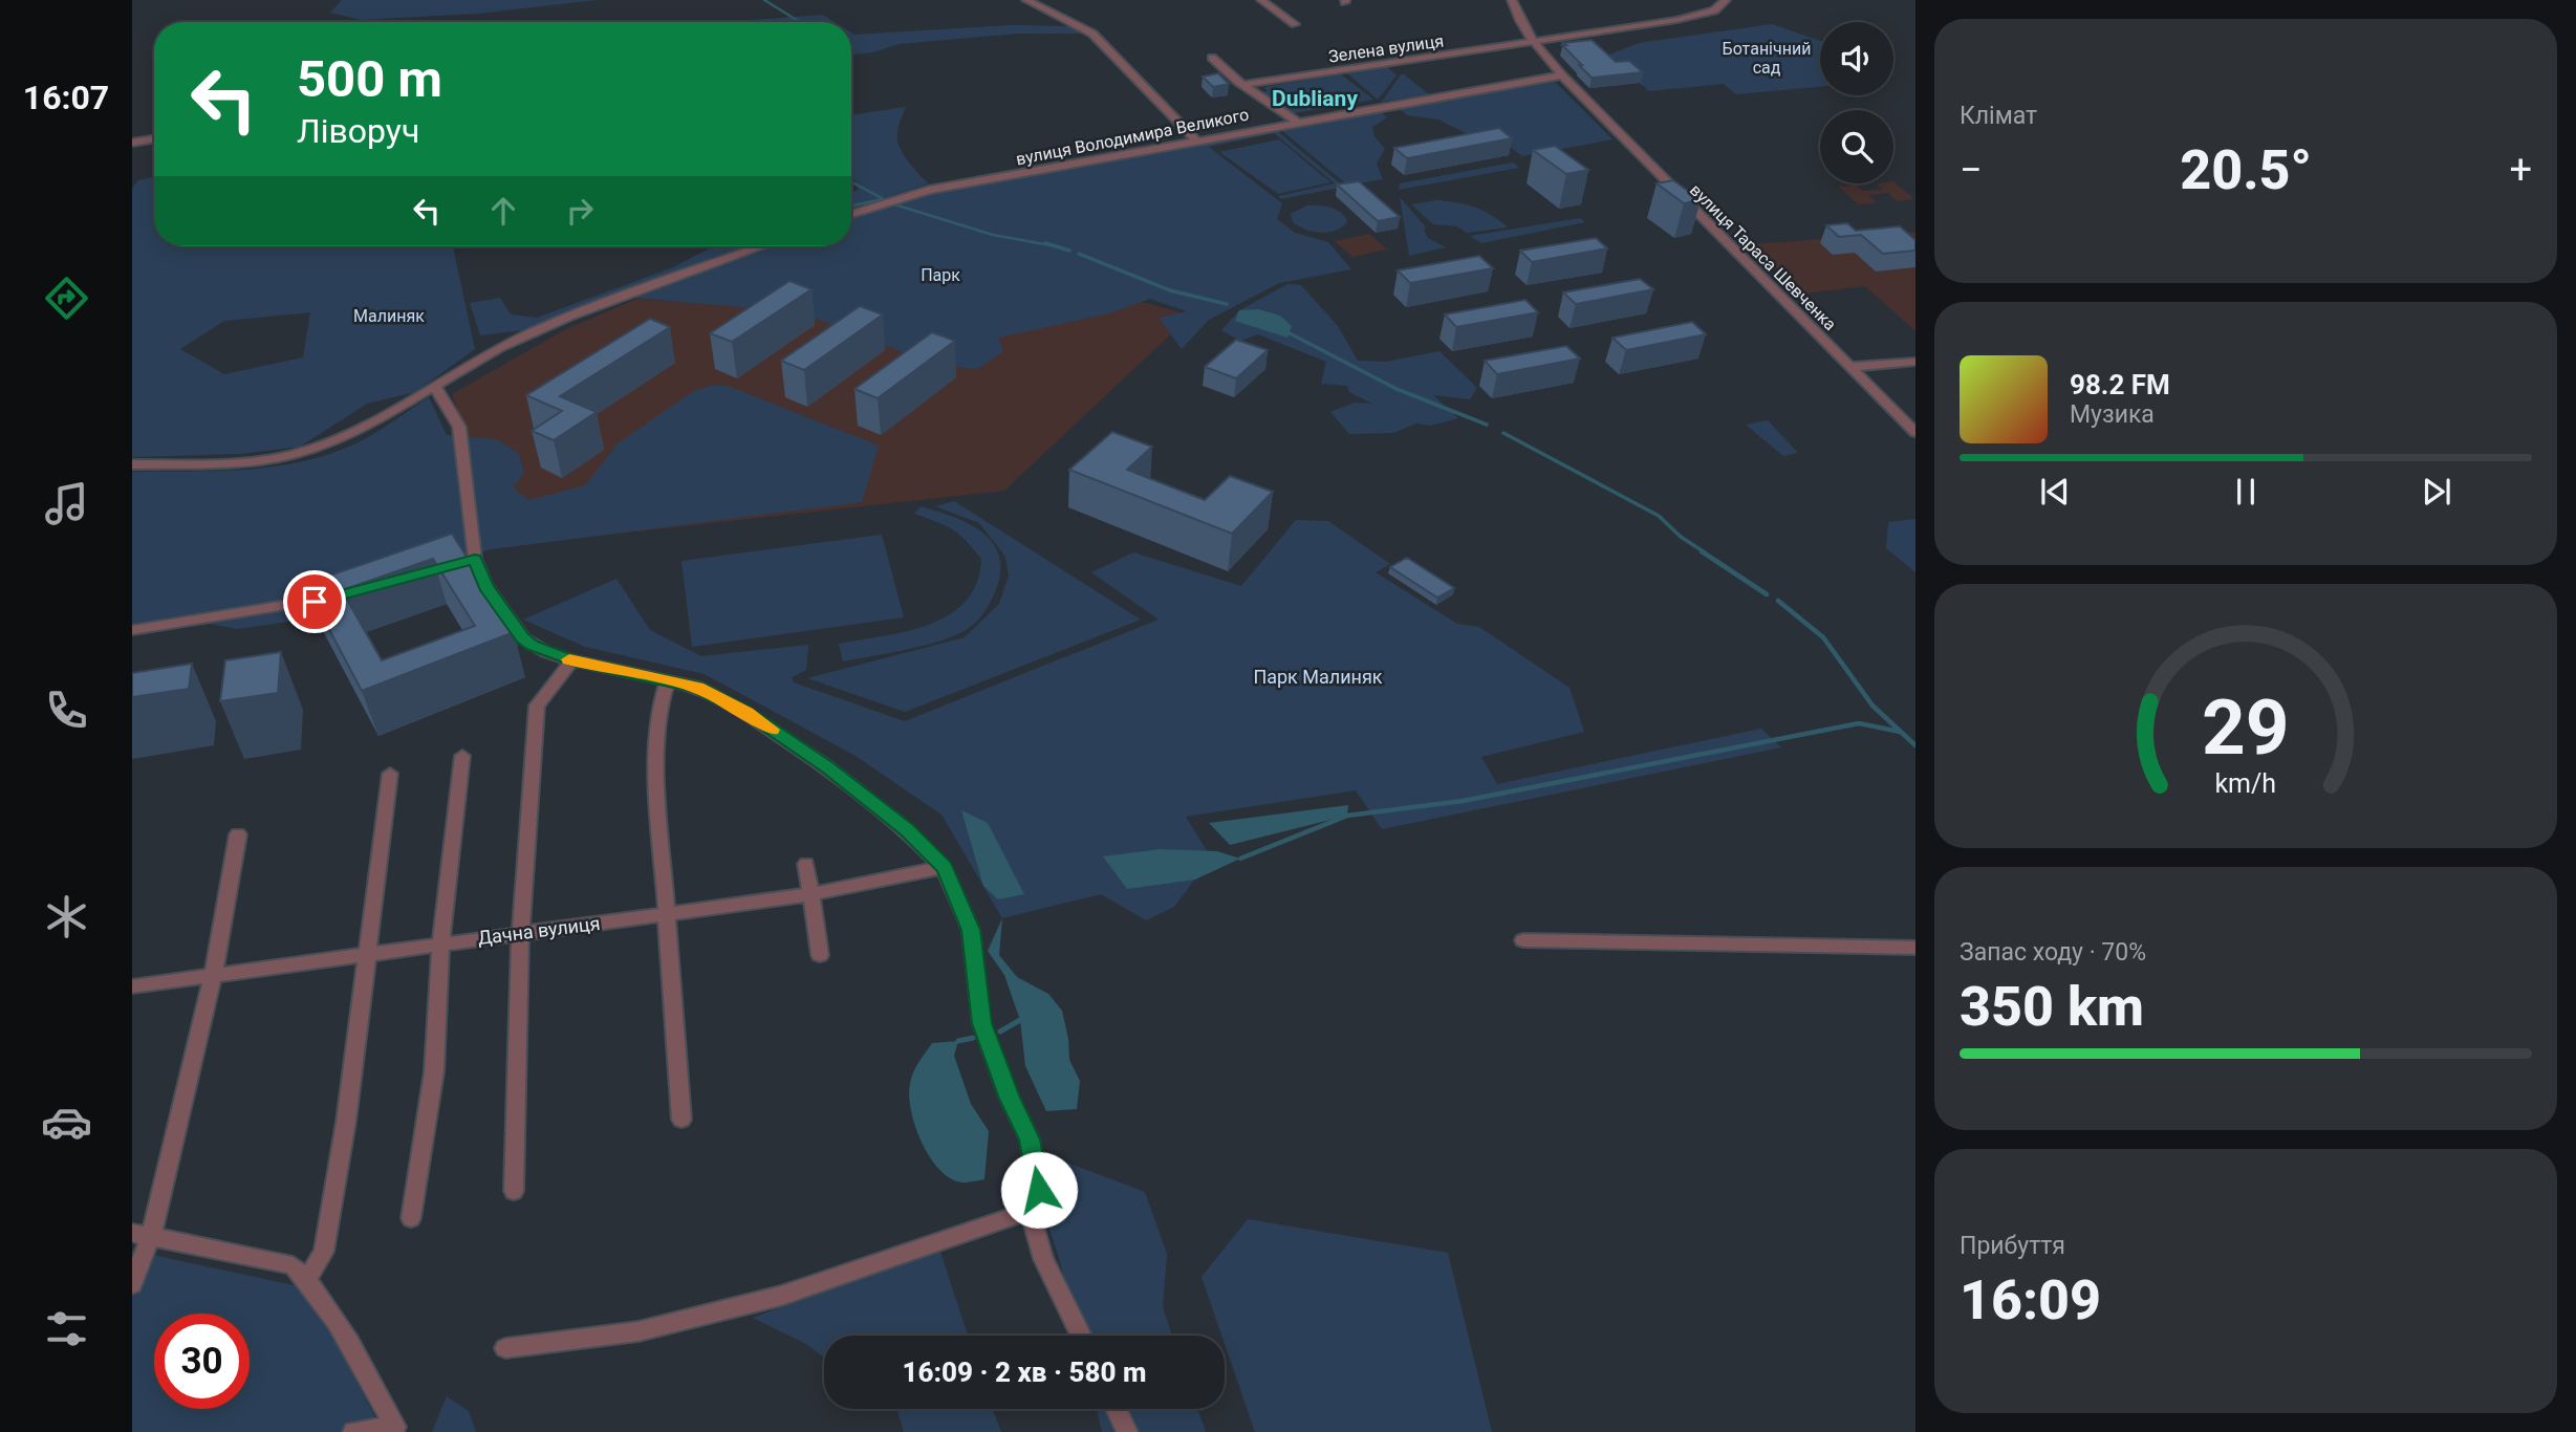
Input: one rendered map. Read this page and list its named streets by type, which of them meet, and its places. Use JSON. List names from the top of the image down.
{
  "streets": {
    "street": [
      "Зелена вулиця",
      "вулиця Володимира Великого",
      "вулиця Тараса Шевченка",
      "Дачна вулиця"
    ]
  },
  "crossings": [
    ["Зелена вулиця", "вулиця Тараса Шевченка"],
    ["вулиця Володимира Великого", "вулиця Тараса Шевченка"]
  ],
  "districts": ["Dubliany"],
  "parks": [
    "Ботанічний сад",
    "Парк",
    "Малиняк",
    "Парк Малиняк"
  ],
  "page": {
    "tabs": "16:07",
    "tile": [
      "Клімат",
      ["Запас ходу · 70%", "350 km"],
      ["Прибуття", "16:09"]
    ],
    "turn": ["500 m", "Ліворуч"],
    "heat": ["−", "20.5°", "+"],
    "song": ["98.2 FM", "Музика"],
    "limit": "30",
    "trip": "16:09 · 2 хв · 580 m",
    "gauge": ["29", "km/h"]
  }
}
